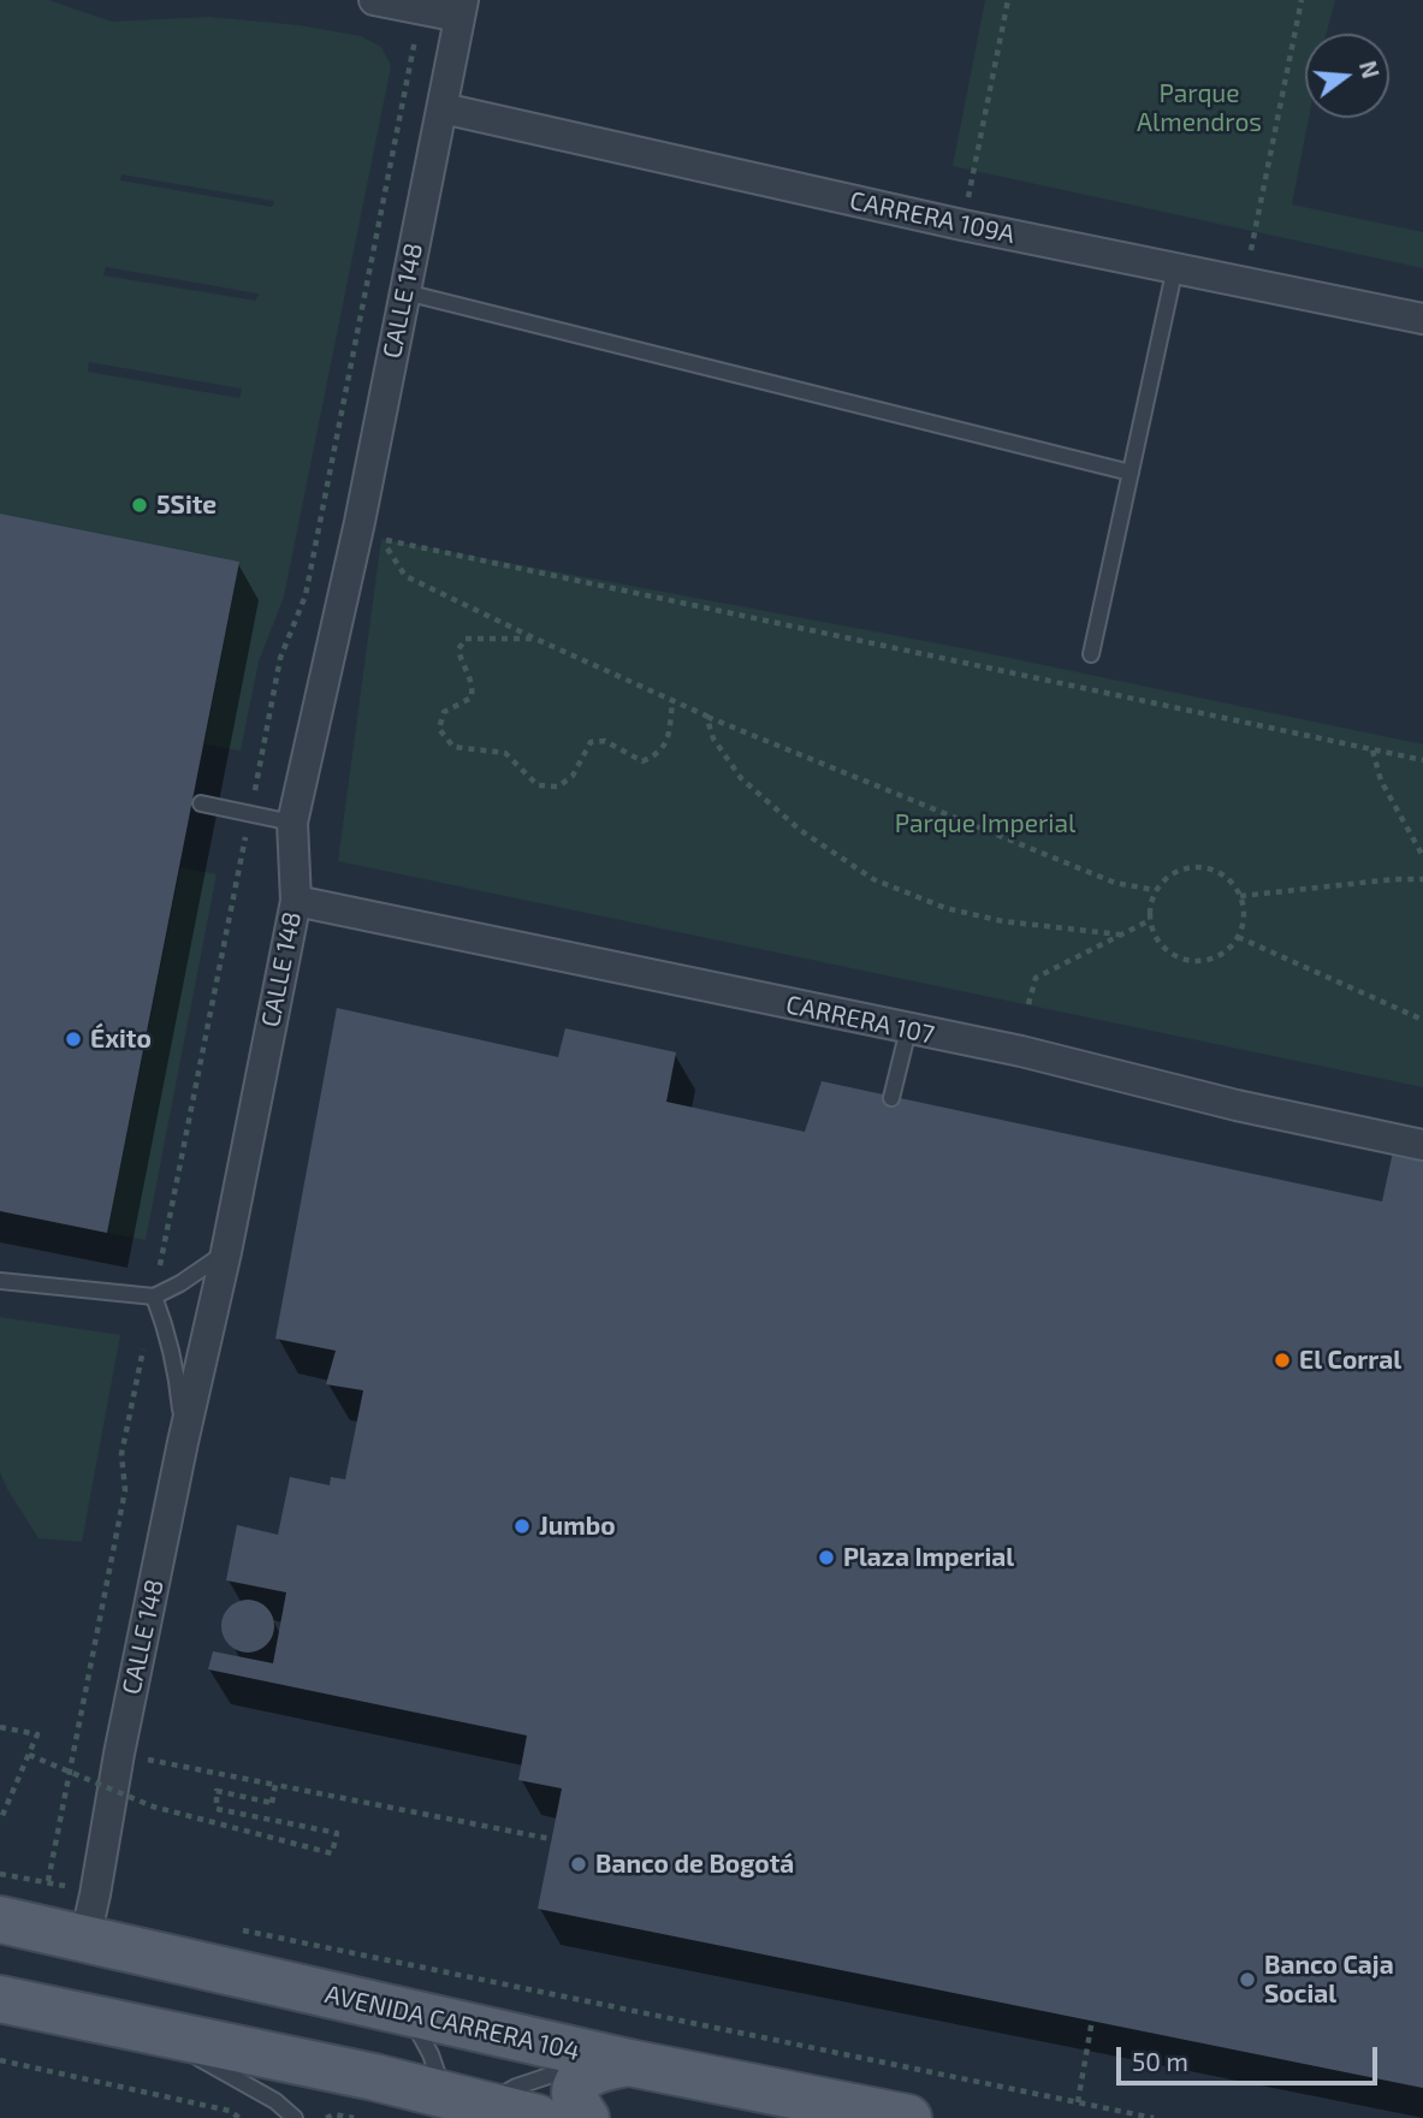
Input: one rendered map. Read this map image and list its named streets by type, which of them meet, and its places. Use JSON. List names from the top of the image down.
{
  "streets": {
    "main road": ["AVENIDA CARRERA 104"],
    "street": ["CARRERA 109A", "CALLE 148", "CARRERA 107"]
  },
  "crossings": [
    ["CARRERA 109A", "CALLE 148"],
    ["CALLE 148", "CARRERA 107"],
    ["CALLE 148", "AVENIDA CARRERA 104"]
  ],
  "parks": ["Parque Almendros", "Parque Imperial"],
  "places": [
    "5Site",
    "Éxito",
    "El Corral",
    "Jumbo",
    "Plaza Imperial",
    "Banco de Bogotá",
    "Banco Caja Social"
  ],
  "scale_bar": "50 m",
  "north": "right"
}
